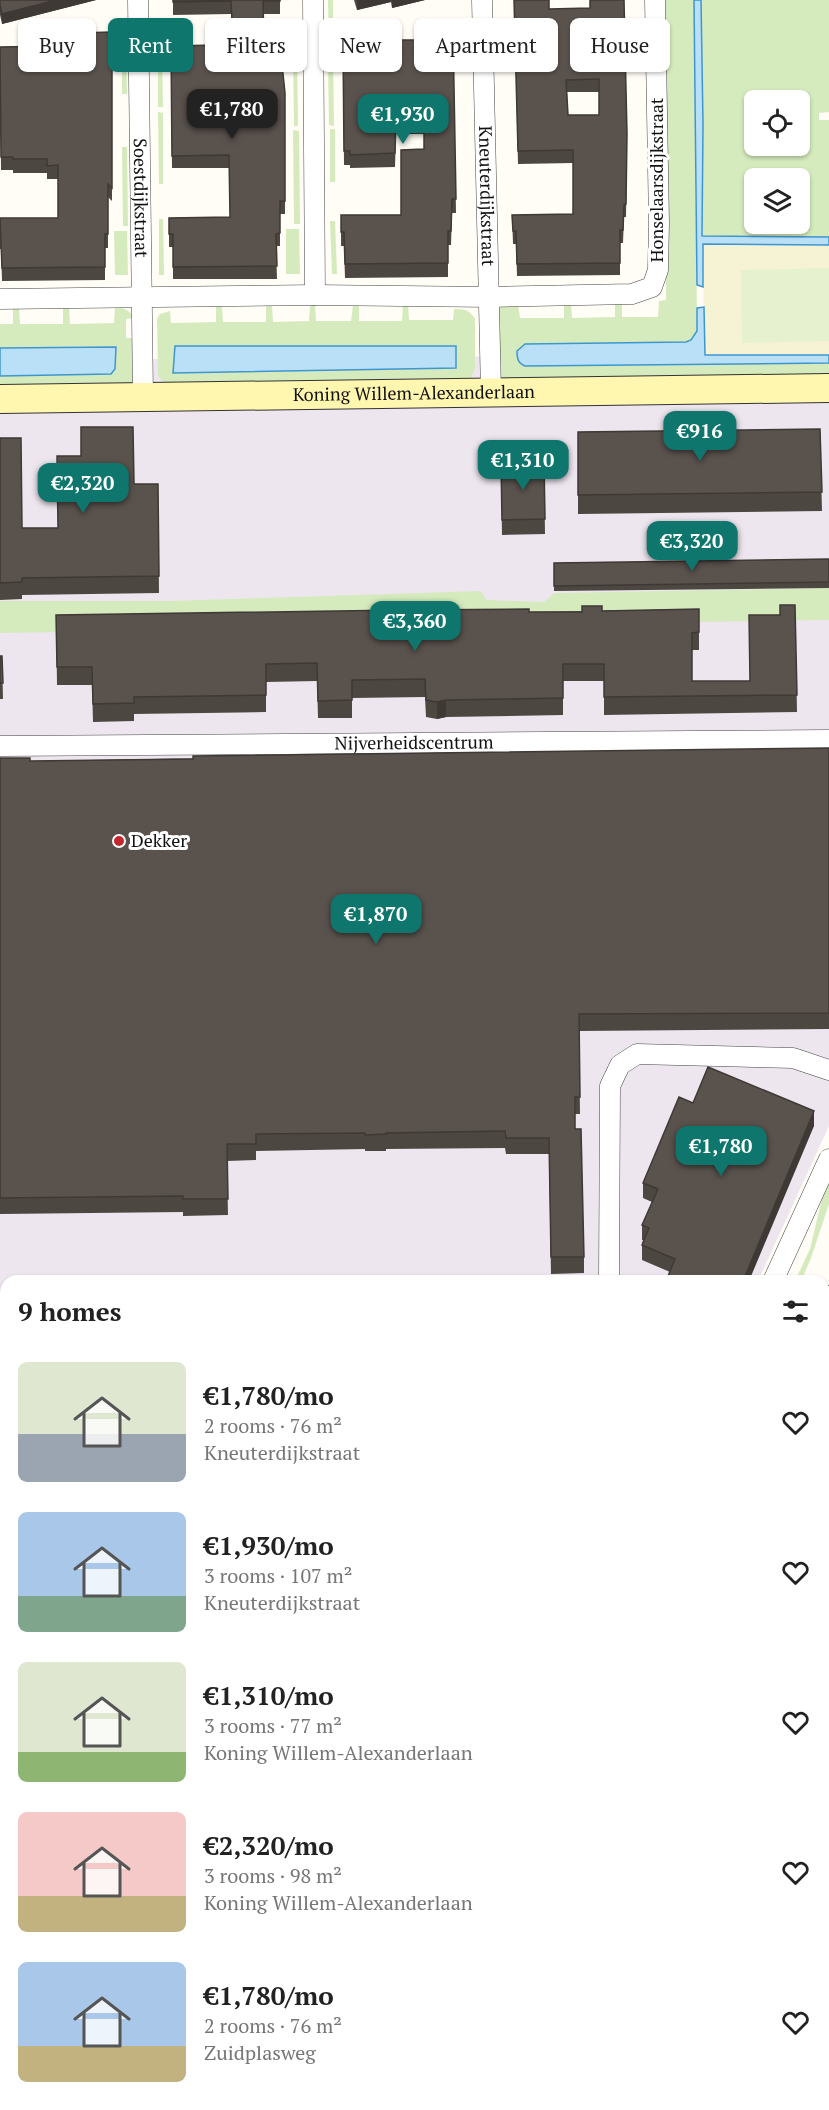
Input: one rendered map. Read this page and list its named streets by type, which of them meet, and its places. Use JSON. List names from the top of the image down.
{
  "streets": {
    "street": [
      "Honselaarsdijkstraat",
      "Kneuterdijkstraat",
      "Soestdijkstraat",
      "Koning Willem-Alexanderlaan",
      "Nijverheidscentrum"
    ]
  },
  "crossings": [
    ["Honselaarsdijkstraat", "Kneuterdijkstraat"],
    ["Kneuterdijkstraat", "Koning Willem-Alexanderlaan"],
    ["Soestdijkstraat", "Koning Willem-Alexanderlaan"]
  ],
  "places": ["Dekker"],
  "page": {
    "chip": [
      "Buy",
      "Rent",
      "Filters",
      "New",
      "Apartment",
      "House"
    ],
    "price": [
      "€1,780",
      "€1,930",
      "€916",
      "€1,310",
      "€2,320",
      "€3,320",
      "€3,360",
      "€1,870",
      "€1,780"
    ],
    "heading": "9 homes",
    "list": [
      {
        "name": "€1,780/mo",
        "note": "2 rooms · 76 m² · Kneuterdijkstraat"
      },
      {
        "name": "€1,930/mo",
        "note": "3 rooms · 107 m² · Kneuterdijkstraat"
      },
      {
        "name": "€1,310/mo",
        "note": "3 rooms · 77 m² · Koning Willem-Alexanderlaan"
      },
      {
        "name": "€2,320/mo",
        "note": "3 rooms · 98 m² · Koning Willem-Alexanderlaan"
      },
      {
        "name": "€1,780/mo",
        "note": "2 rooms · 76 m² · Zuidplasweg"
      }
    ]
  }
}
